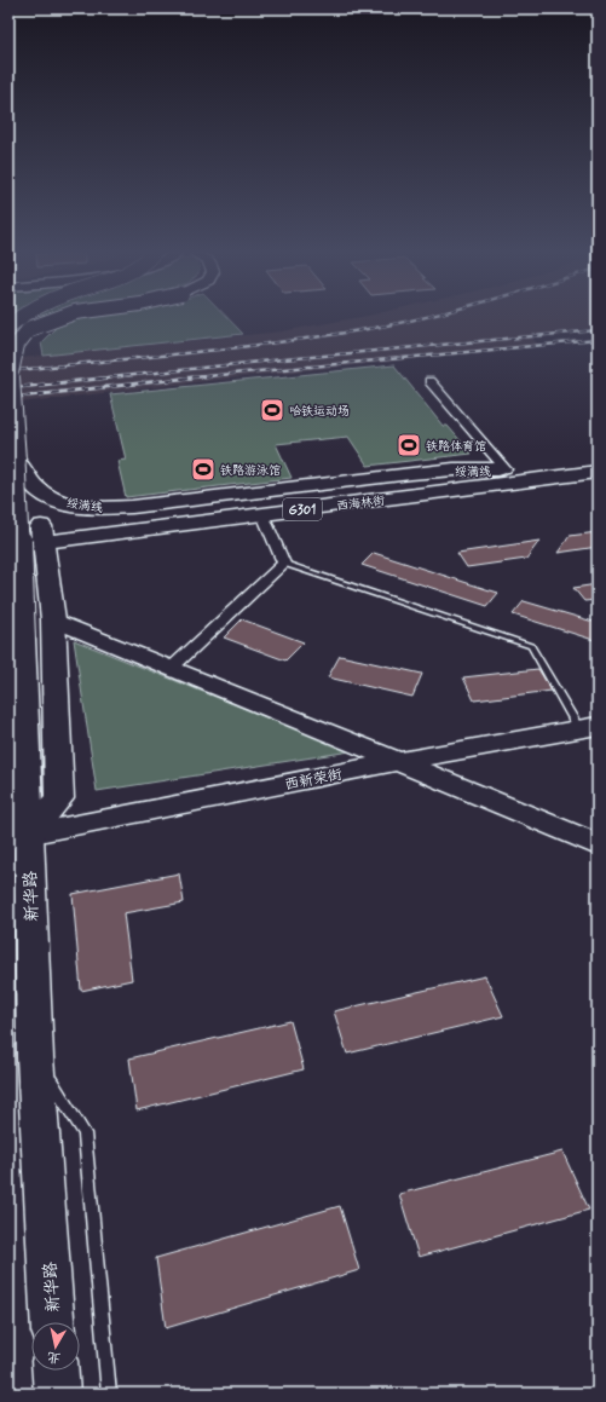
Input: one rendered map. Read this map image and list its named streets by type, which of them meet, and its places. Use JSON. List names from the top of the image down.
{
  "streets": {
    "highway": ["绥满线", "西海林街", "G301"],
    "main road": ["新华路"],
    "street": ["西新荣街"]
  },
  "crossings": [
    ["绥满线", "西海林街"],
    ["绥满线", "新华路"],
    ["西新荣街", "新华路"]
  ],
  "places": {
    "sports": ["哈铁运动场", "铁路体育馆", "铁路游泳馆"]
  },
  "north": "bottom"
}
